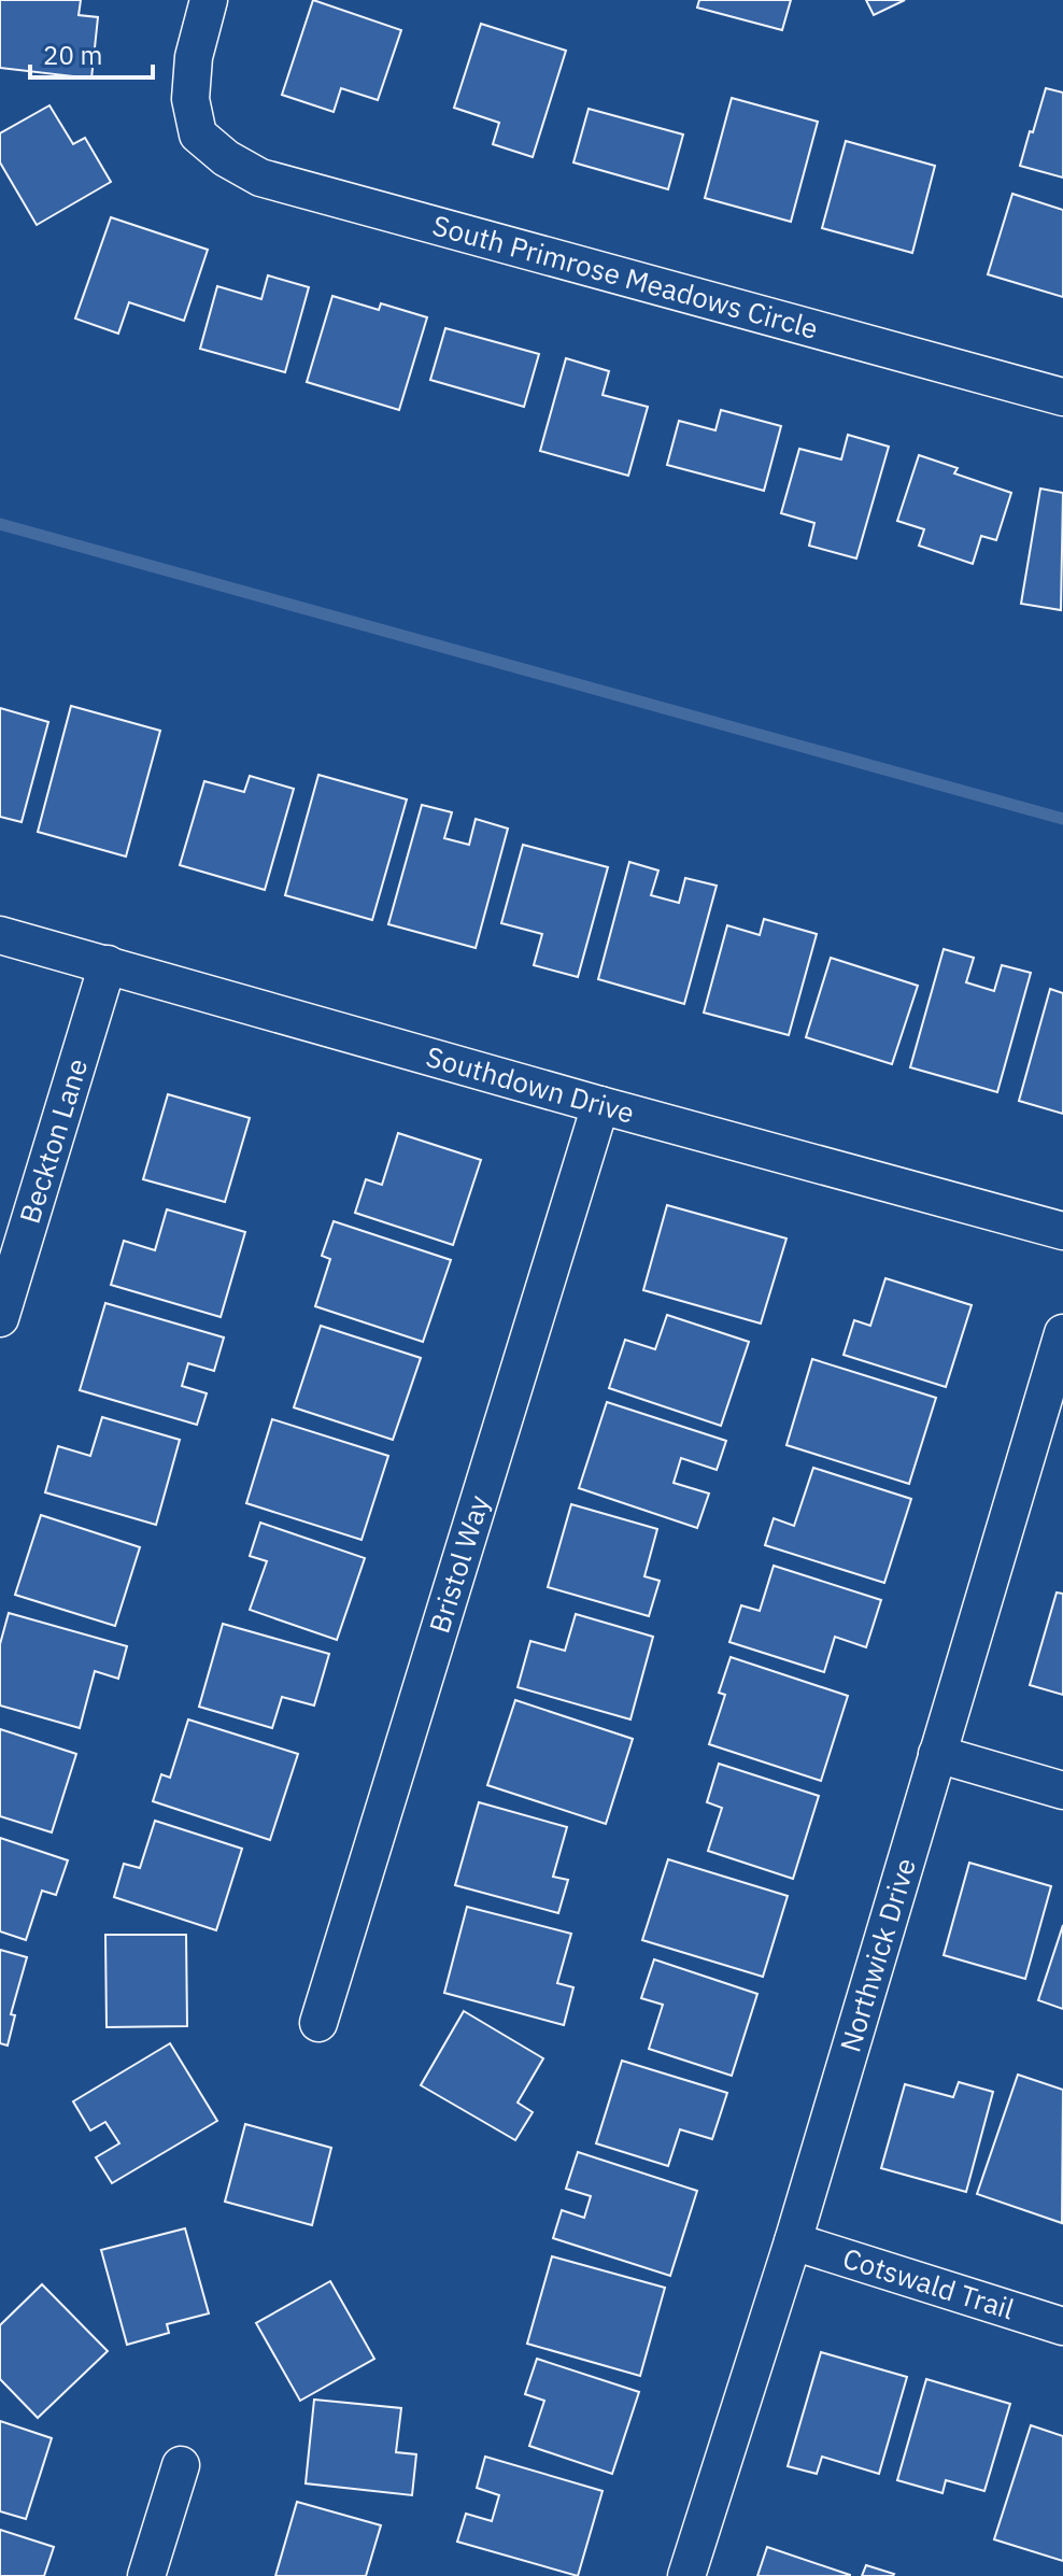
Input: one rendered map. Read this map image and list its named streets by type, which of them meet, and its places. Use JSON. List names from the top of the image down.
{
  "streets": {
    "street": [
      "South Primrose Meadows Circle",
      "Southdown Drive",
      "Beckton Lane",
      "Bristol Way",
      "Northwick Drive",
      "Cotswald Trail"
    ]
  },
  "crossings": [
    ["Southdown Drive", "Beckton Lane"],
    ["Southdown Drive", "Bristol Way"],
    ["Northwick Drive", "Cotswald Trail"]
  ],
  "scale_bar": "20 m"
}
